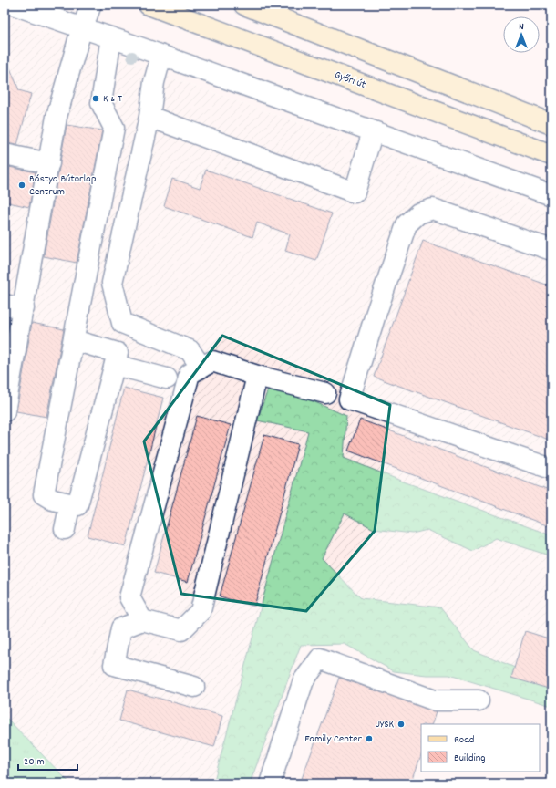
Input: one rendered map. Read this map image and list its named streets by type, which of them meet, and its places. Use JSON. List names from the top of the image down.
{
  "streets": {
    "main road": ["Győri út"]
  },
  "places": [
    "K & T",
    "Bástya Bútorlap Centrum",
    "JYSK",
    "Family Center"
  ],
  "legend": ["Road", "Building"],
  "scale_bar": "20 m",
  "north": "top"
}
